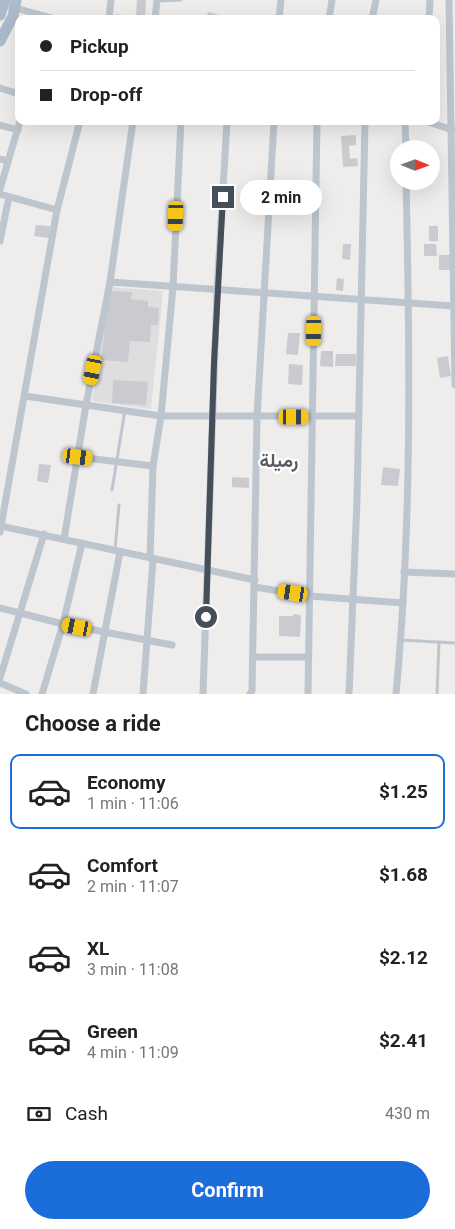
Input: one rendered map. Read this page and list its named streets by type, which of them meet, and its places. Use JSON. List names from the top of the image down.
{
  "districts": ["رميلة"],
  "north": "right",
  "page": {
    "banner": ["Pickup", "Drop-off"],
    "bubble": "2 min",
    "heading": "Choose a ride",
    "list": [
      {
        "name": "Economy",
        "note": "1 min · 11:06",
        "value": "$1.25"
      },
      {
        "name": "Comfort",
        "note": "2 min · 11:07",
        "value": "$1.68"
      },
      {
        "name": "XL",
        "note": "3 min · 11:08",
        "value": "$2.12"
      },
      {
        "name": "Green",
        "note": "4 min · 11:09",
        "value": "$2.41"
      }
    ],
    "pay": ["Cash", "430 m"],
    "buttons": "Confirm"
  }
}
